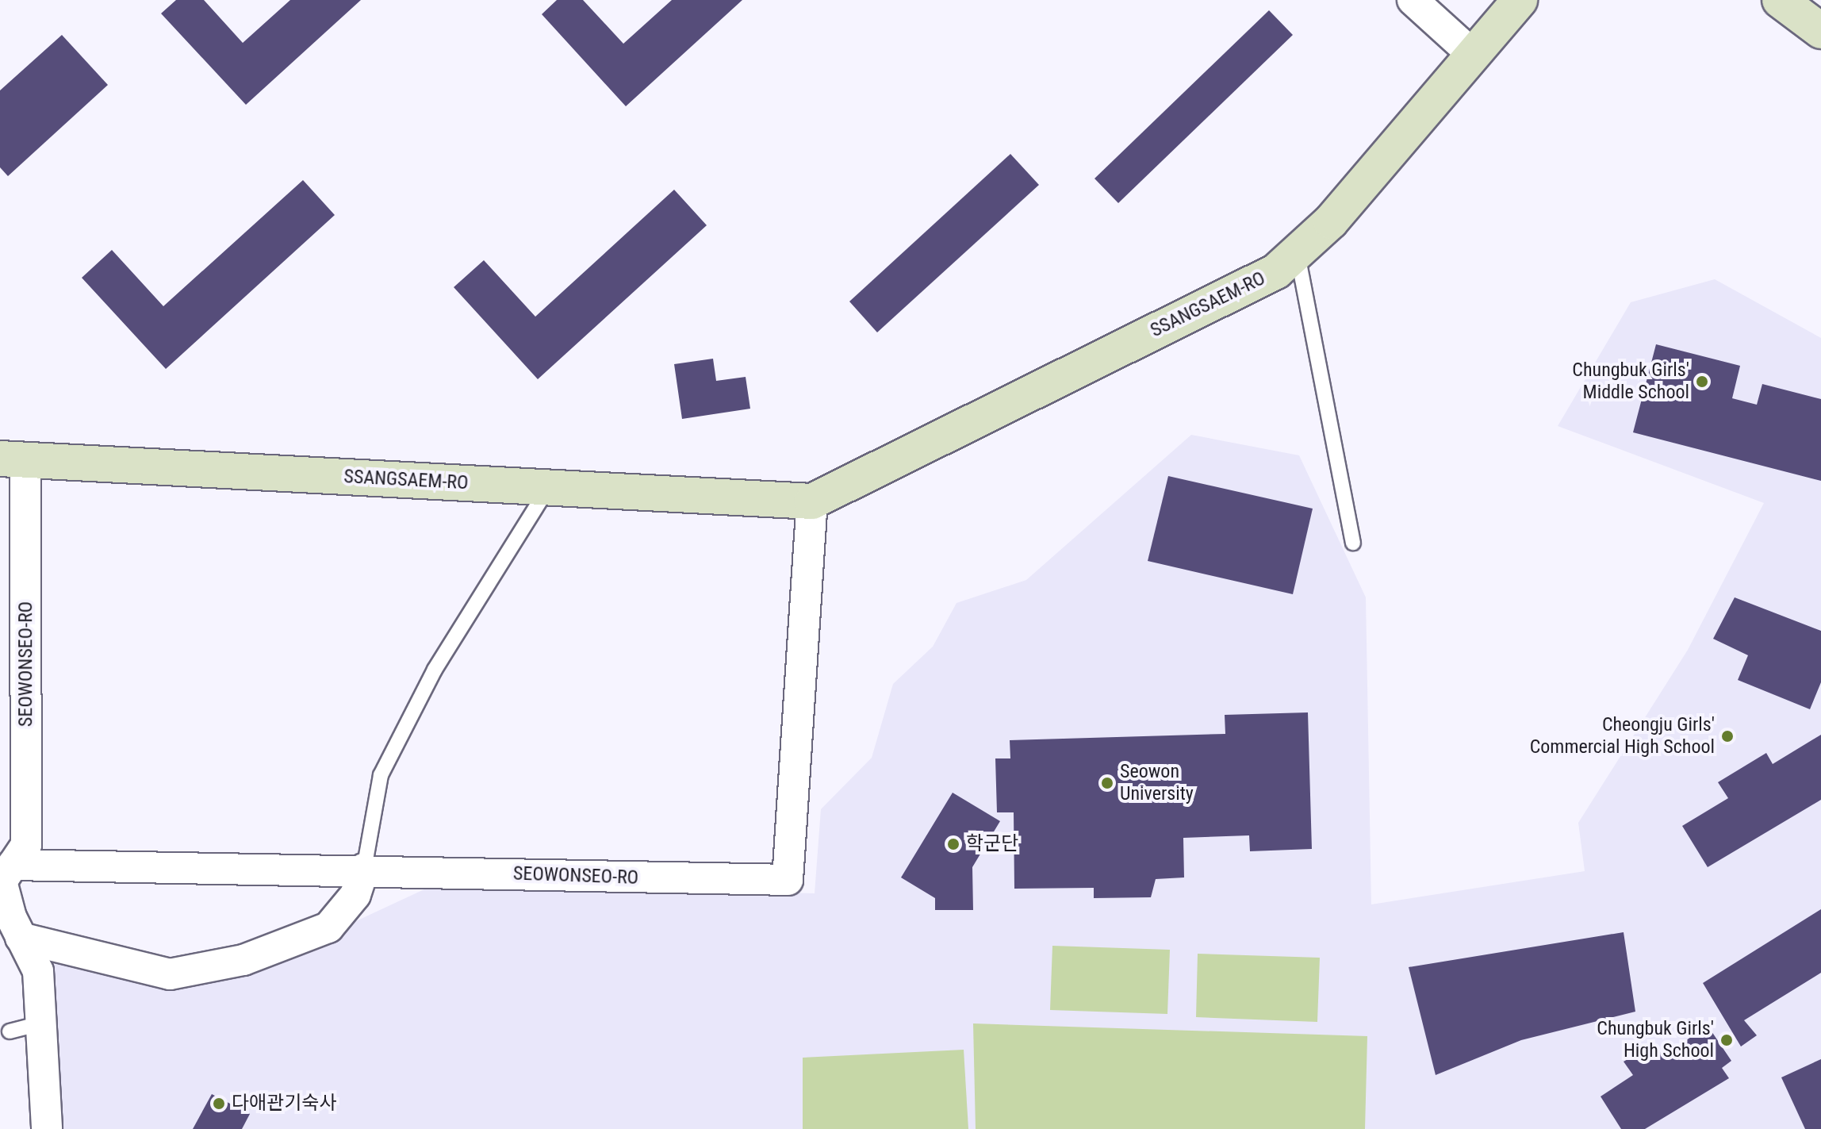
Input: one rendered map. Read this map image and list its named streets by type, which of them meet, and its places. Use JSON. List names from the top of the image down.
{
  "streets": {
    "street": ["SSANGSAEM-RO", "SEOWONSEO-RO"]
  },
  "crossings": [
    ["SSANGSAEM-RO", "SEOWONSEO-RO"]
  ],
  "places": [
    "Chungbuk Girls' Middle School",
    "Cheongju Girls' Commercial High School",
    "Seowon University",
    "학군단",
    "Chungbuk Girls' High School",
    "다애관기숙사"
  ]
}
